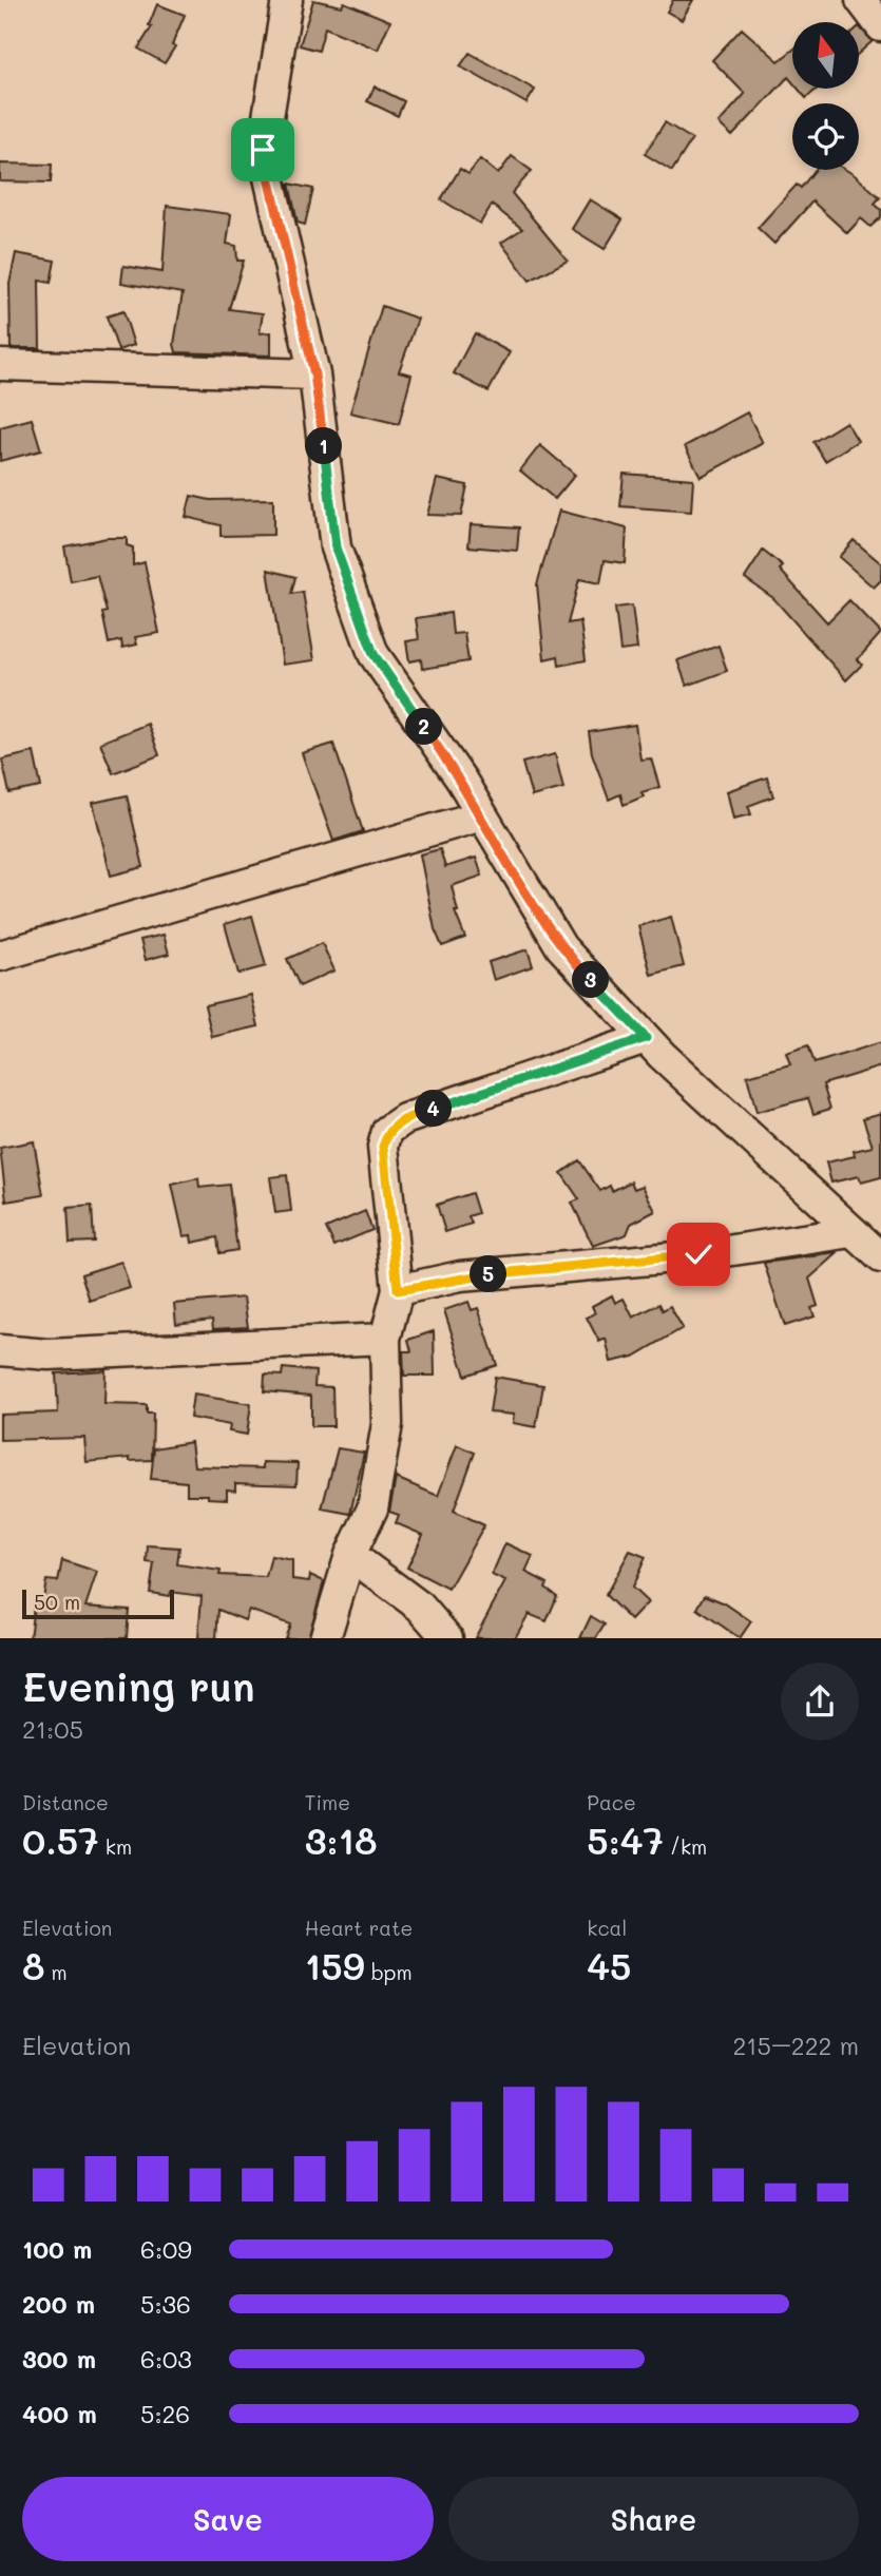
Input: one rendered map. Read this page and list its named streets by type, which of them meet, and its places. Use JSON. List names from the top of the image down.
{
  "scale_bar": "50 m",
  "north": "top",
  "page": {
    "pins": [
      "1",
      "2",
      "3",
      "4",
      "5"
    ],
    "scale": "50 m",
    "heading": ["Evening run", "21:05"],
    "stats": [
      ["Distance", "0.57 km"],
      ["Time", "3:18"],
      ["Pace", "5:47 /km"],
      ["Elevation", "8 m"],
      ["Heart rate", "159 bpm"],
      ["kcal", "45"]
    ],
    "chart": ["Elevation", "215–222 m"],
    "list": [
      {
        "name": "100 m",
        "note": "6:09"
      },
      {
        "name": "200 m",
        "note": "5:36"
      },
      {
        "name": "300 m",
        "note": "6:03"
      },
      {
        "name": "400 m",
        "note": "5:26"
      }
    ],
    "buttons": ["Save", "Share"]
  }
}
